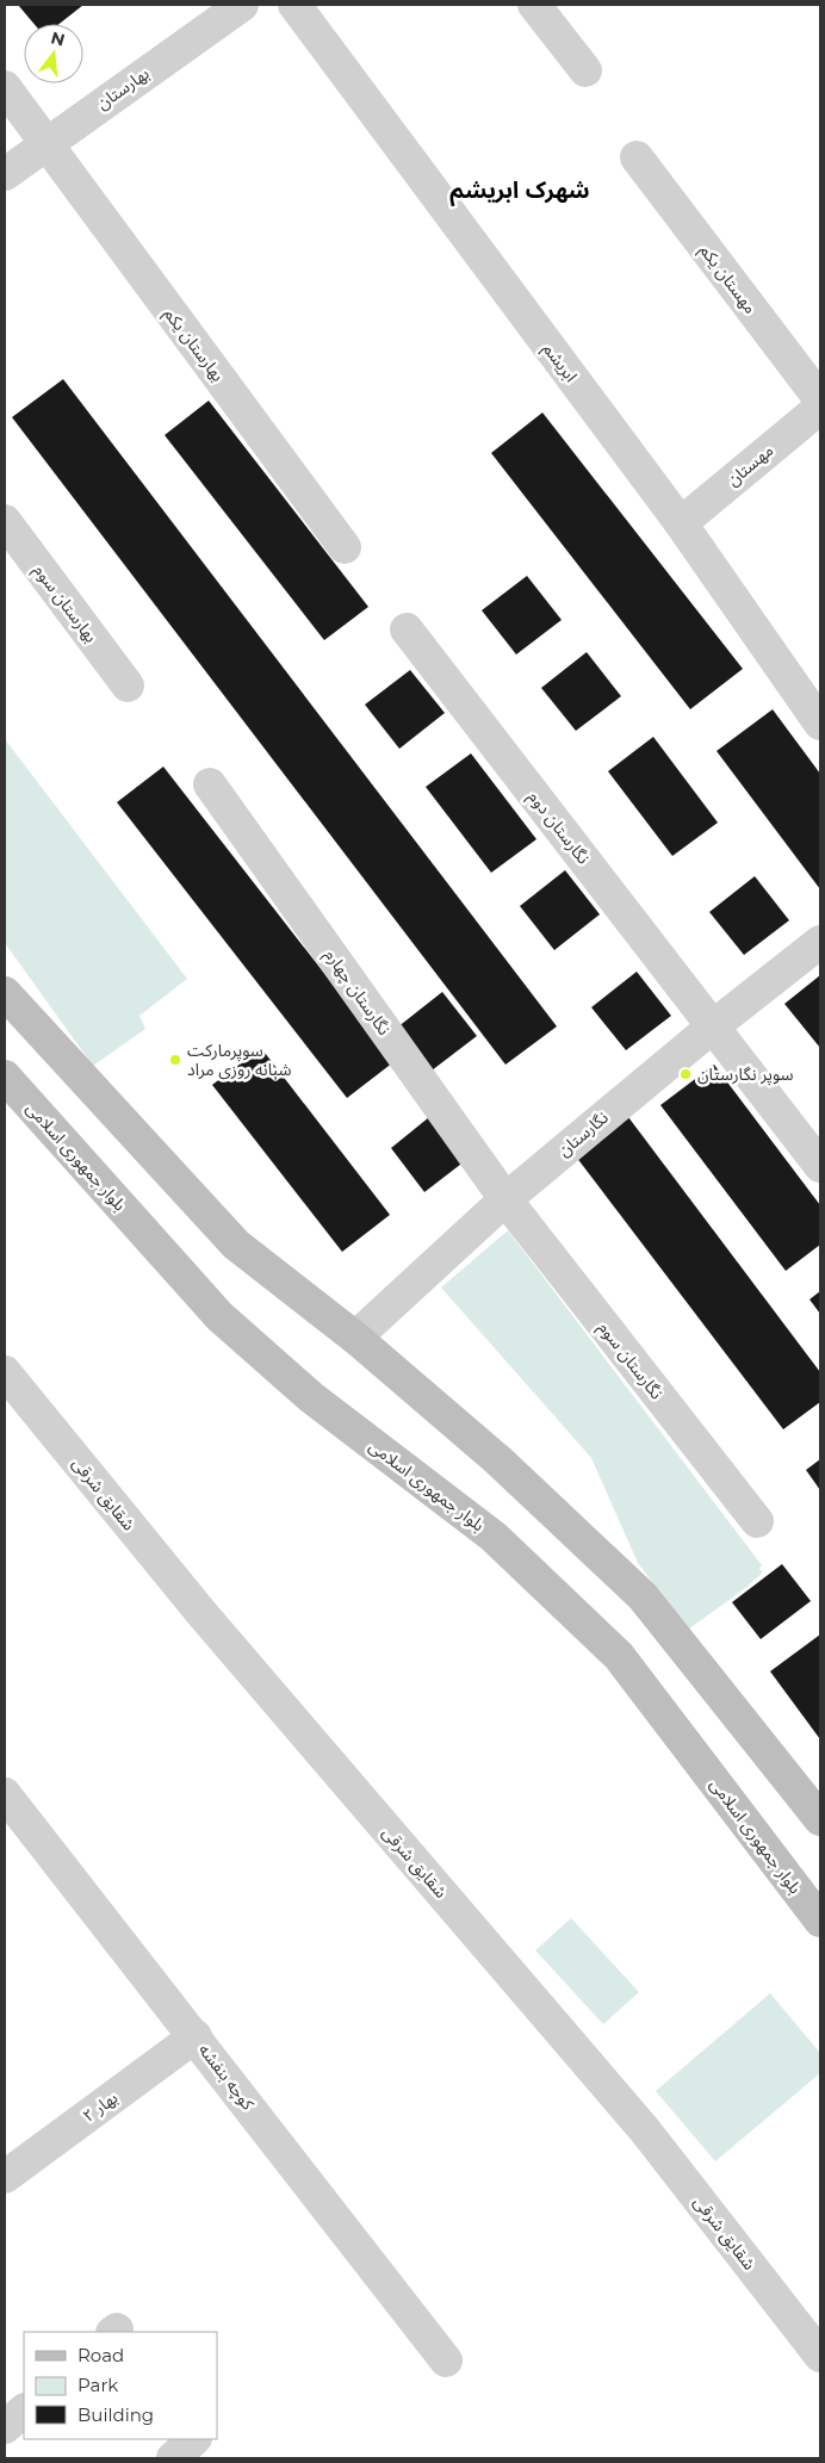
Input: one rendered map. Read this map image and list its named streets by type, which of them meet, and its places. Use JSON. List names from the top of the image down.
{
  "streets": {
    "main road": ["بلوار جمهوری اسلامی"],
    "street": [
      "بهارستان",
      "مهستان یکم",
      "بهارستان یکم",
      "ابریشم",
      "مهستان",
      "بهارستان سوم",
      "نگارستان دوم",
      "نگارستان چهارم",
      "نگارستان",
      "نگارستان سوم",
      "شقایق شرقی",
      "کوچه بنفشه",
      "بهار ۲"
    ]
  },
  "crossings": [
    ["بهارستان", "بهارستان یکم"],
    ["ابریشم", "مهستان"],
    ["نگارستان دوم", "نگارستان"],
    ["نگارستان چهارم", "نگارستان"],
    ["نگارستان چهارم", "نگارستان سوم"],
    ["نگارستان", "نگارستان سوم"],
    ["کوچه بنفشه", "بهار ۲"]
  ],
  "districts": ["شهرک ابریشم"],
  "places": ["سوپرمارکت شبانه روزی مراد", "سوپر نگارستان"],
  "legend": ["Road", "Park", "Building"],
  "north": "top"
}
